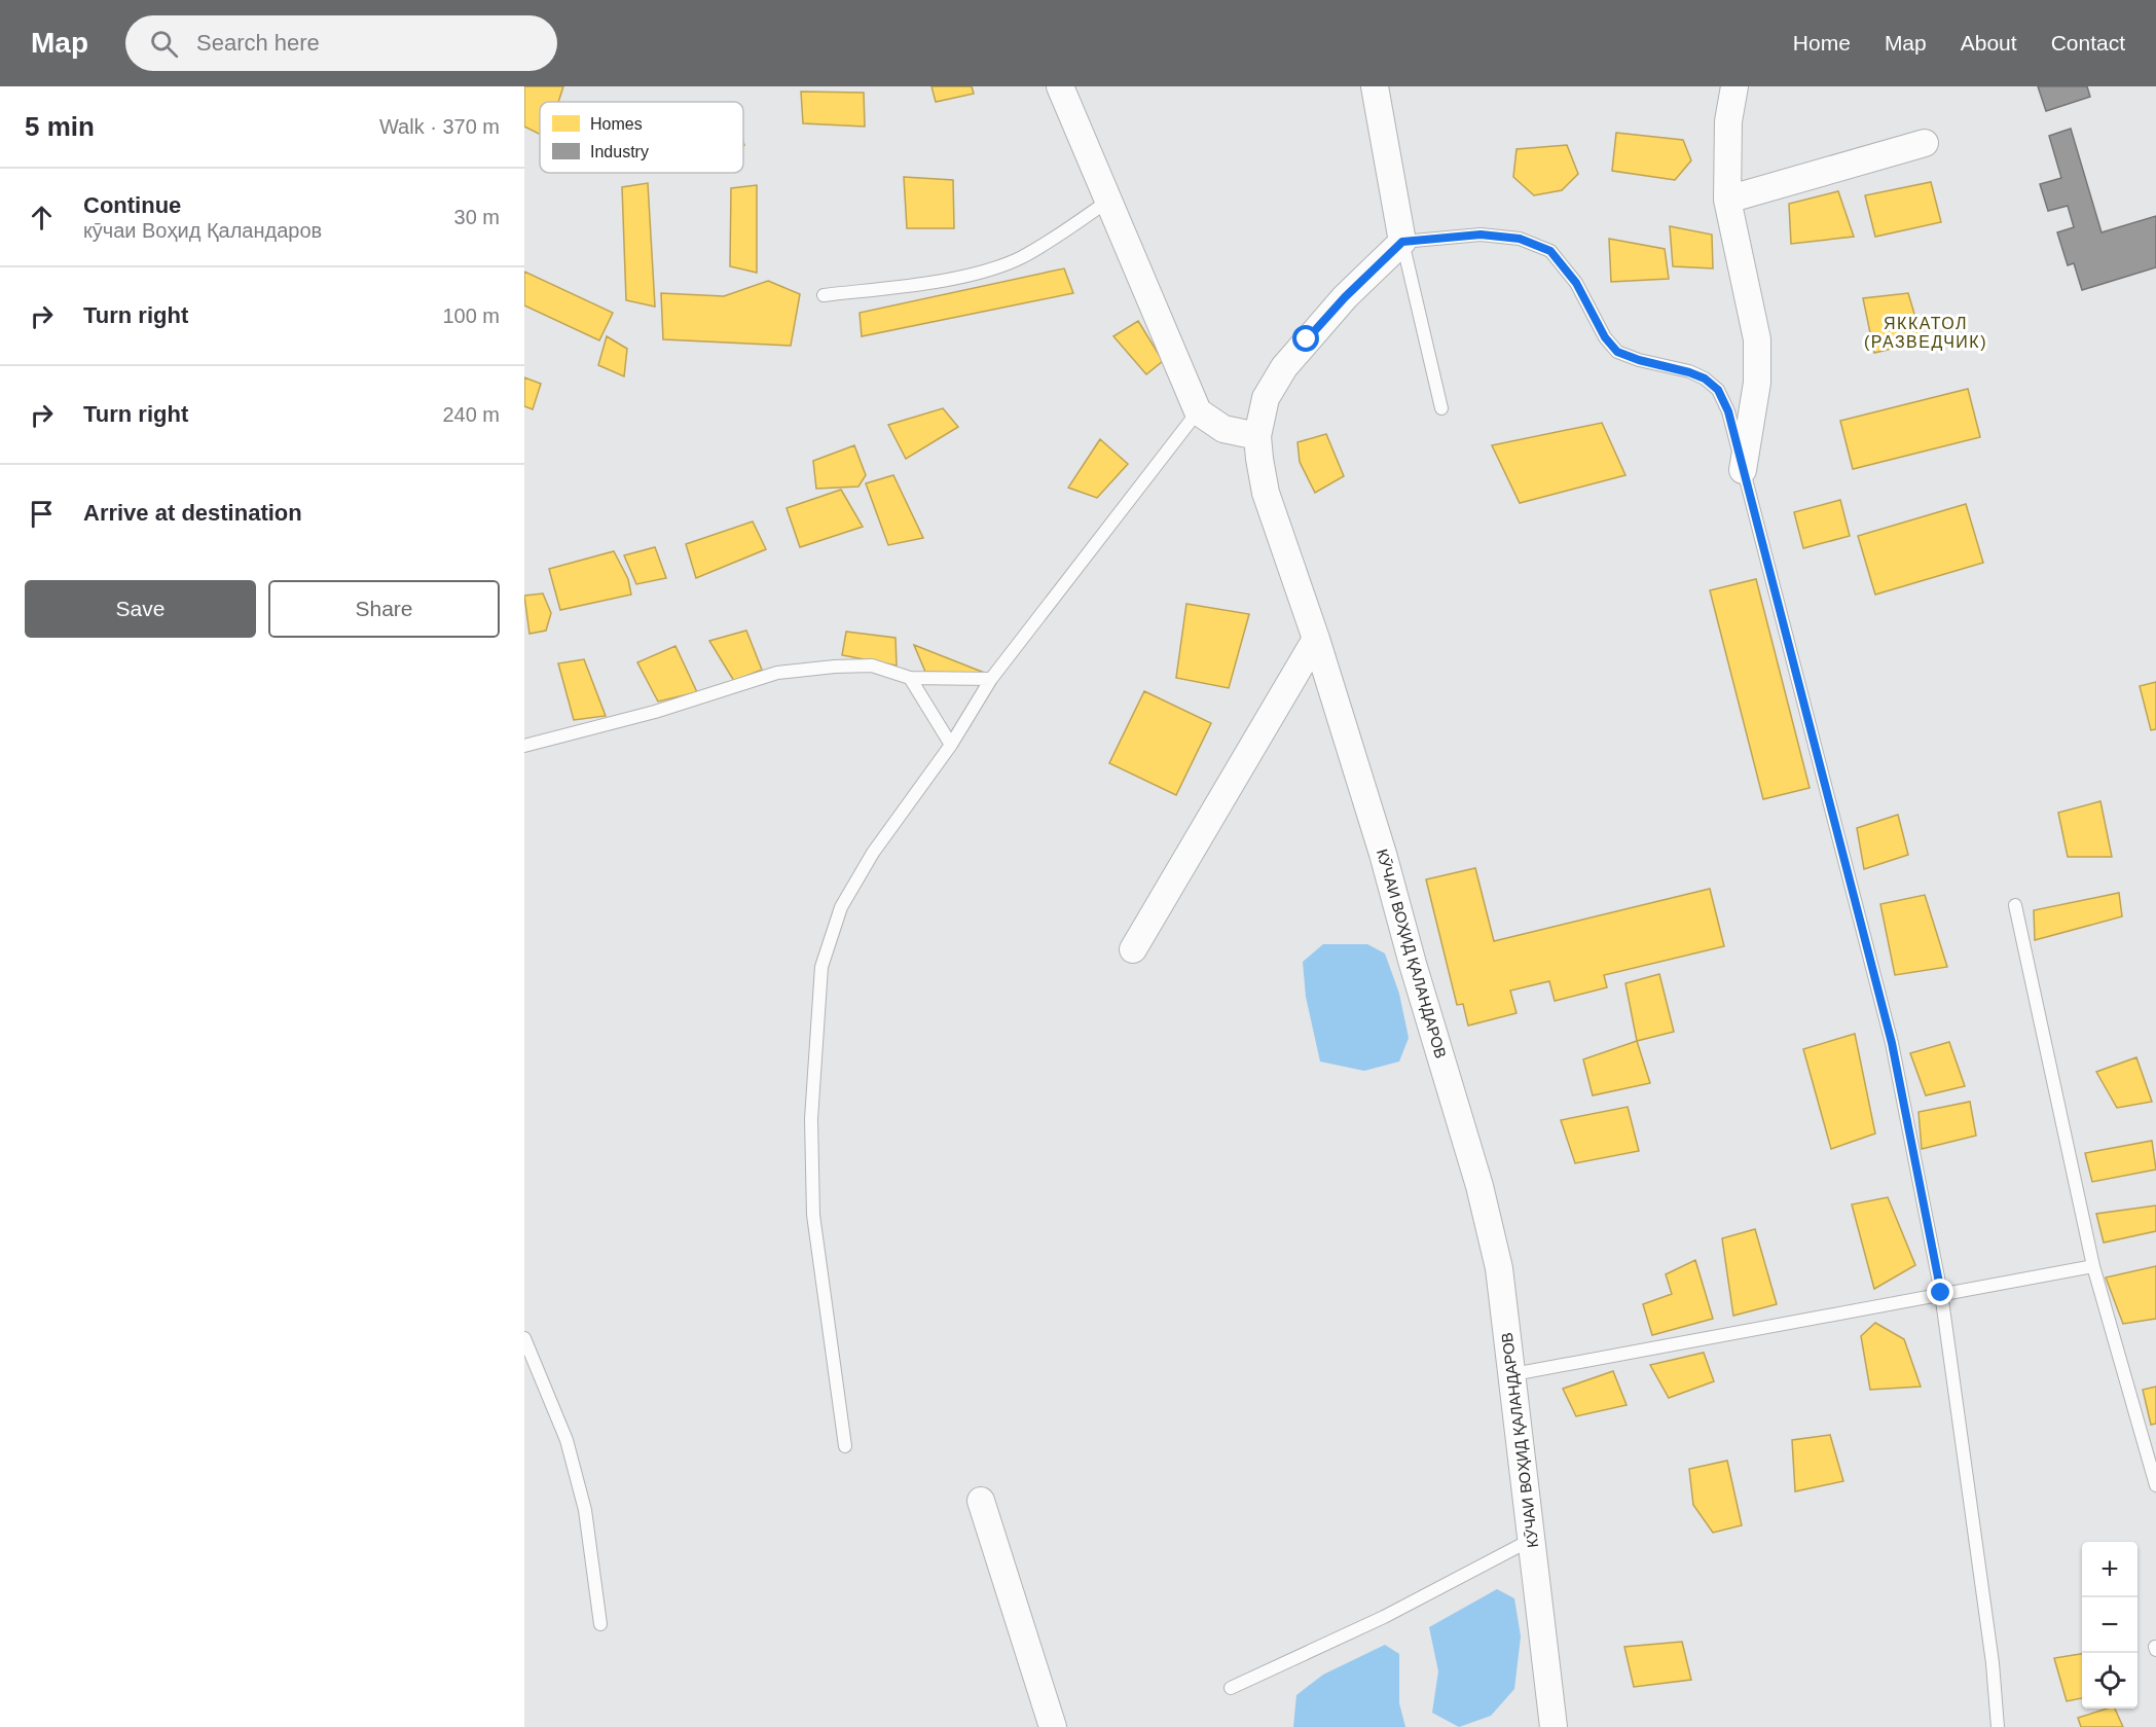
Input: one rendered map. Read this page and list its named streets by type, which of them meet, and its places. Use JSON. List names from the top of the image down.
{
  "streets": {
    "street": ["КӮЧАИ ВОҲИД ҚАЛАНДАРОВ"]
  },
  "districts": ["ЯККАТОЛ (РАЗВЕДЧИК)"],
  "legend": ["Homes", "Industry"],
  "page": {
    "header": "Map",
    "search": "Search here",
    "nav": [
      "Home",
      "Map",
      "About",
      "Contact"
    ],
    "heading": ["5 min", "Walk · 370 m"],
    "list": [
      ["Continue", "кӯчаи Воҳид Қаландаров", "30 m"],
      ["Turn right", "100 m"],
      ["Turn right", "240 m"],
      "Arrive at destination"
    ],
    "buttons": ["Save", "Share"],
    "map_buttons": ["+", "−"]
  }
}
